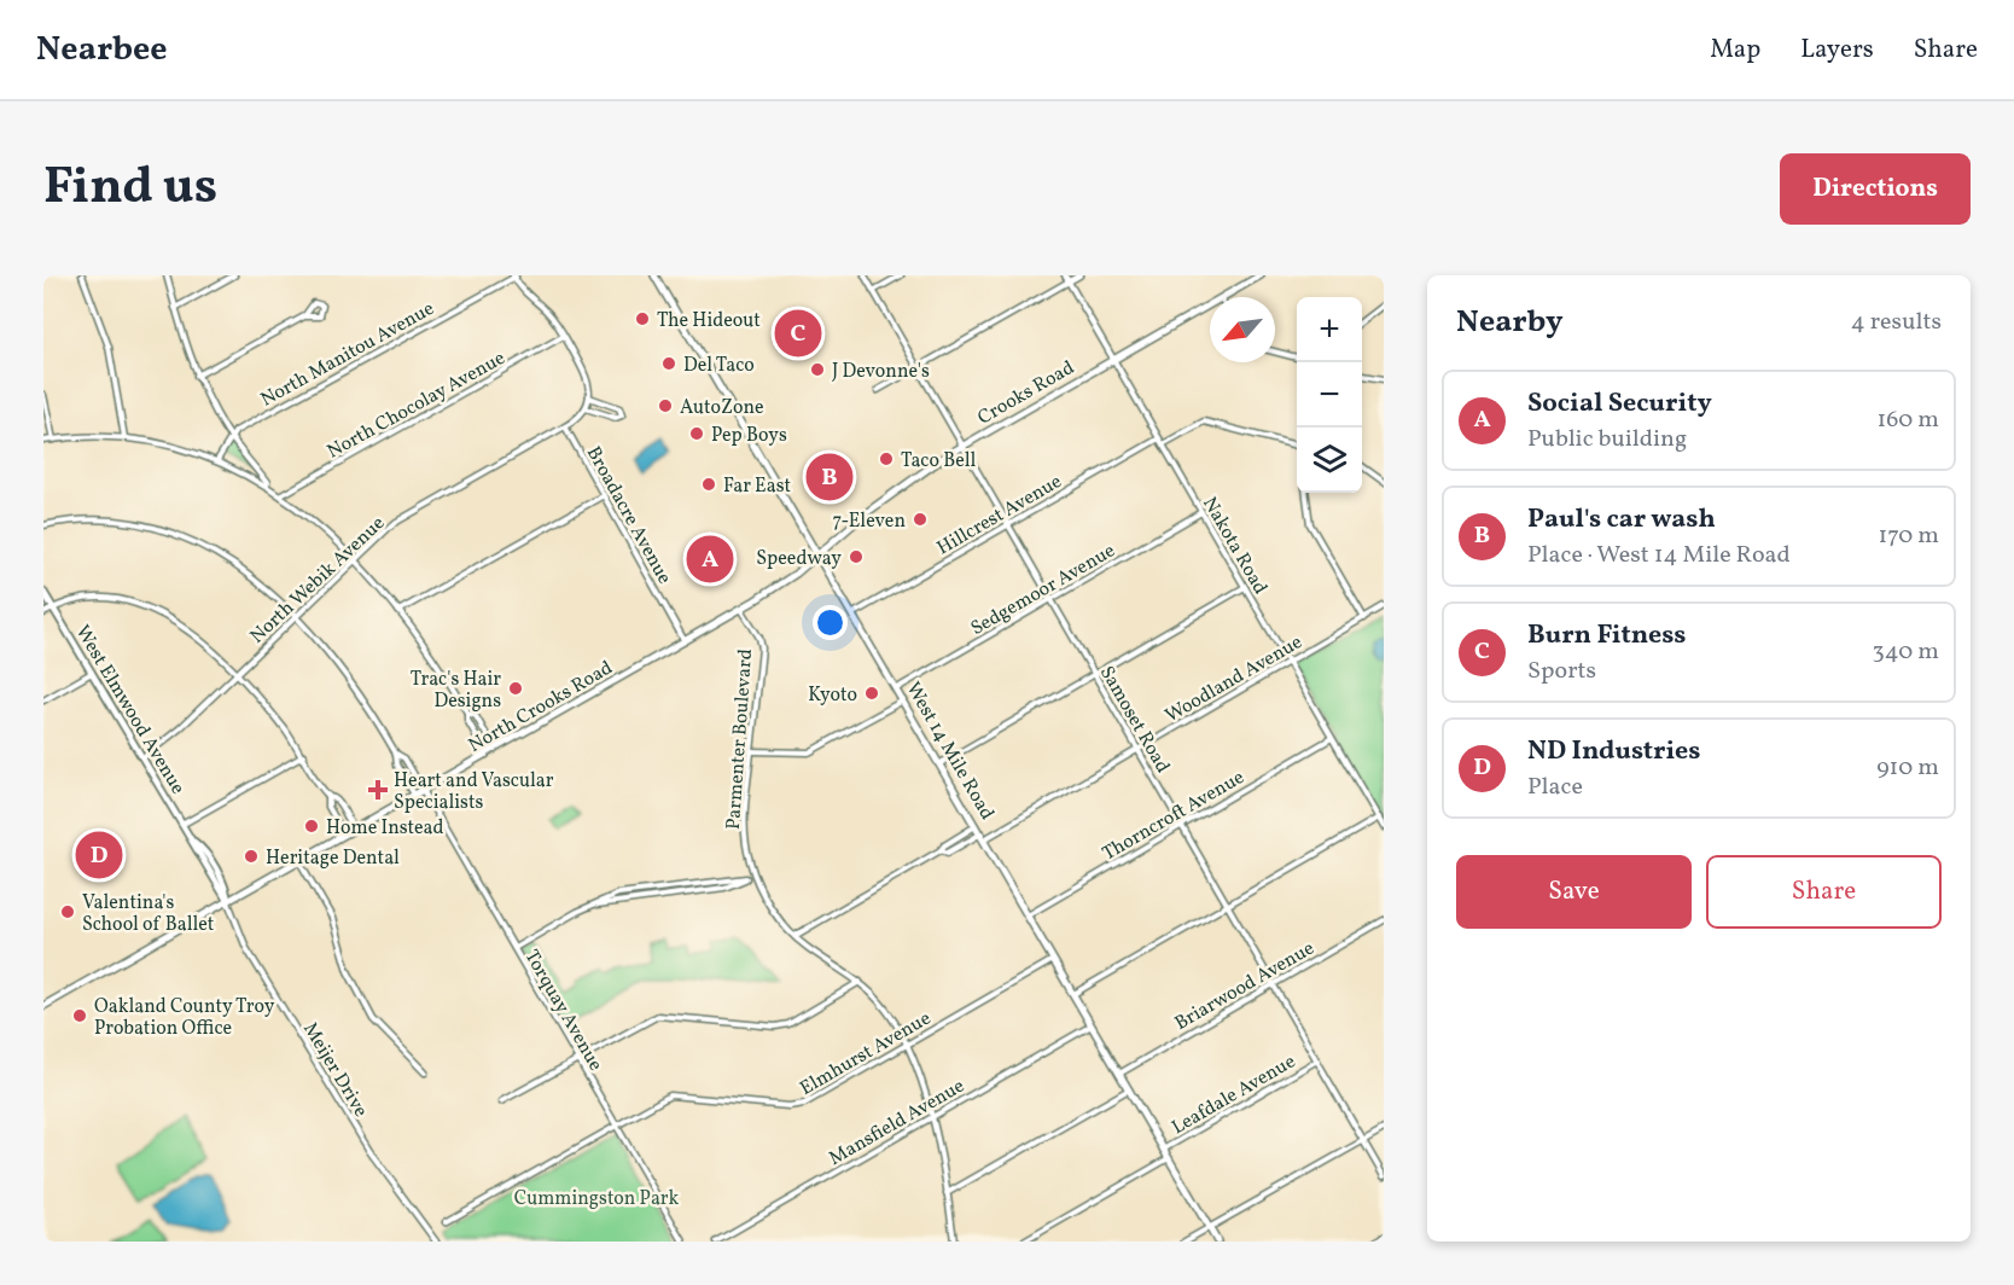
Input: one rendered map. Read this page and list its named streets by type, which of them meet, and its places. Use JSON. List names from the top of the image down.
{
  "streets": {
    "main road": ["Crooks Road", "North Crooks Road", "West 14 Mile Road"],
    "street": [
      "North Manitou Avenue",
      "North Chocolay Avenue",
      "Hillcrest Avenue",
      "Broadacre Avenue",
      "Nakota Road",
      "North Webik Avenue",
      "Sedgemoor Avenue",
      "Woodland Avenue",
      "West Elmwood Avenue",
      "Samoset Road",
      "Parmenter Boulevard",
      "Thorncroft Avenue",
      "Briarwood Avenue",
      "Torquay Avenue",
      "Elmhurst Avenue",
      "Meijer Drive",
      "Leafdale Avenue",
      "Mansfield Avenue"
    ]
  },
  "crossings": [
    ["Crooks Road", "Nakota Road"],
    ["Crooks Road", "North Crooks Road"],
    ["Crooks Road", "Samoset Road"],
    ["Crooks Road", "West 14 Mile Road"],
    ["Hillcrest Avenue", "Nakota Road"],
    ["Hillcrest Avenue", "Samoset Road"],
    ["Hillcrest Avenue", "West 14 Mile Road"],
    ["Broadacre Avenue", "North Webik Avenue"],
    ["Broadacre Avenue", "North Crooks Road"],
    ["Nakota Road", "Sedgemoor Avenue"],
    ["Nakota Road", "Woodland Avenue"],
    ["Nakota Road", "Thorncroft Avenue"],
    ["North Webik Avenue", "West Elmwood Avenue"],
    ["Sedgemoor Avenue", "Samoset Road"],
    ["Sedgemoor Avenue", "West 14 Mile Road"],
    ["Woodland Avenue", "Samoset Road"],
    ["Woodland Avenue", "Parmenter Boulevard"],
    ["Woodland Avenue", "West 14 Mile Road"],
    ["North Crooks Road", "West Elmwood Avenue"],
    ["North Crooks Road", "Parmenter Boulevard"],
    ["North Crooks Road", "West 14 Mile Road"],
    ["North Crooks Road", "Torquay Avenue"],
    ["North Crooks Road", "Meijer Drive"],
    ["West Elmwood Avenue", "Meijer Drive"],
    ["Samoset Road", "Thorncroft Avenue"],
    ["Samoset Road", "Briarwood Avenue"],
    ["Samoset Road", "Leafdale Avenue"],
    ["Parmenter Boulevard", "Elmhurst Avenue"],
    ["Parmenter Boulevard", "Mansfield Avenue"],
    ["West 14 Mile Road", "Thorncroft Avenue"],
    ["West 14 Mile Road", "Briarwood Avenue"],
    ["West 14 Mile Road", "Elmhurst Avenue"],
    ["West 14 Mile Road", "Leafdale Avenue"],
    ["West 14 Mile Road", "Mansfield Avenue"],
    ["Torquay Avenue", "Elmhurst Avenue"]
  ],
  "parks": ["Cummingston Park"],
  "places": {
    "other": [
      "The Hideout",
      "Del Taco",
      "J Devonne's",
      "AutoZone",
      "Pep Boys",
      "Taco Bell",
      "Far East",
      "7-Eleven",
      "Speedway",
      "Trac's Hair Designs",
      "Kyoto",
      "Home Instead",
      "Heritage Dental",
      "Valentina's School of Ballet",
      "Oakland County Troy Probation Office"
    ],
    "health": ["Heart and Vascular Specialists"]
  },
  "north": "bottom left",
  "page": {
    "header": "Nearbee",
    "nav": ["Map", "Layers", "Share"],
    "title": "Find us",
    "buttons": [
      "Directions",
      ["Save", "Share"]
    ],
    "heading": ["Nearby", "4 results"],
    "map_buttons": ["+", "−"],
    "pins": [
      "C",
      "B",
      "A",
      "D"
    ],
    "list": [
      {
        "mark": "A",
        "name": "Social Security",
        "note": "Public building",
        "value": "160 m"
      },
      {
        "mark": "B",
        "name": "Paul's car wash",
        "note": "Place · West 14 Mile Road",
        "value": "170 m"
      },
      {
        "mark": "C",
        "name": "Burn Fitness",
        "note": "Sports",
        "value": "340 m"
      },
      {
        "mark": "D",
        "name": "ND Industries",
        "note": "Place",
        "value": "910 m"
      }
    ]
  }
}
